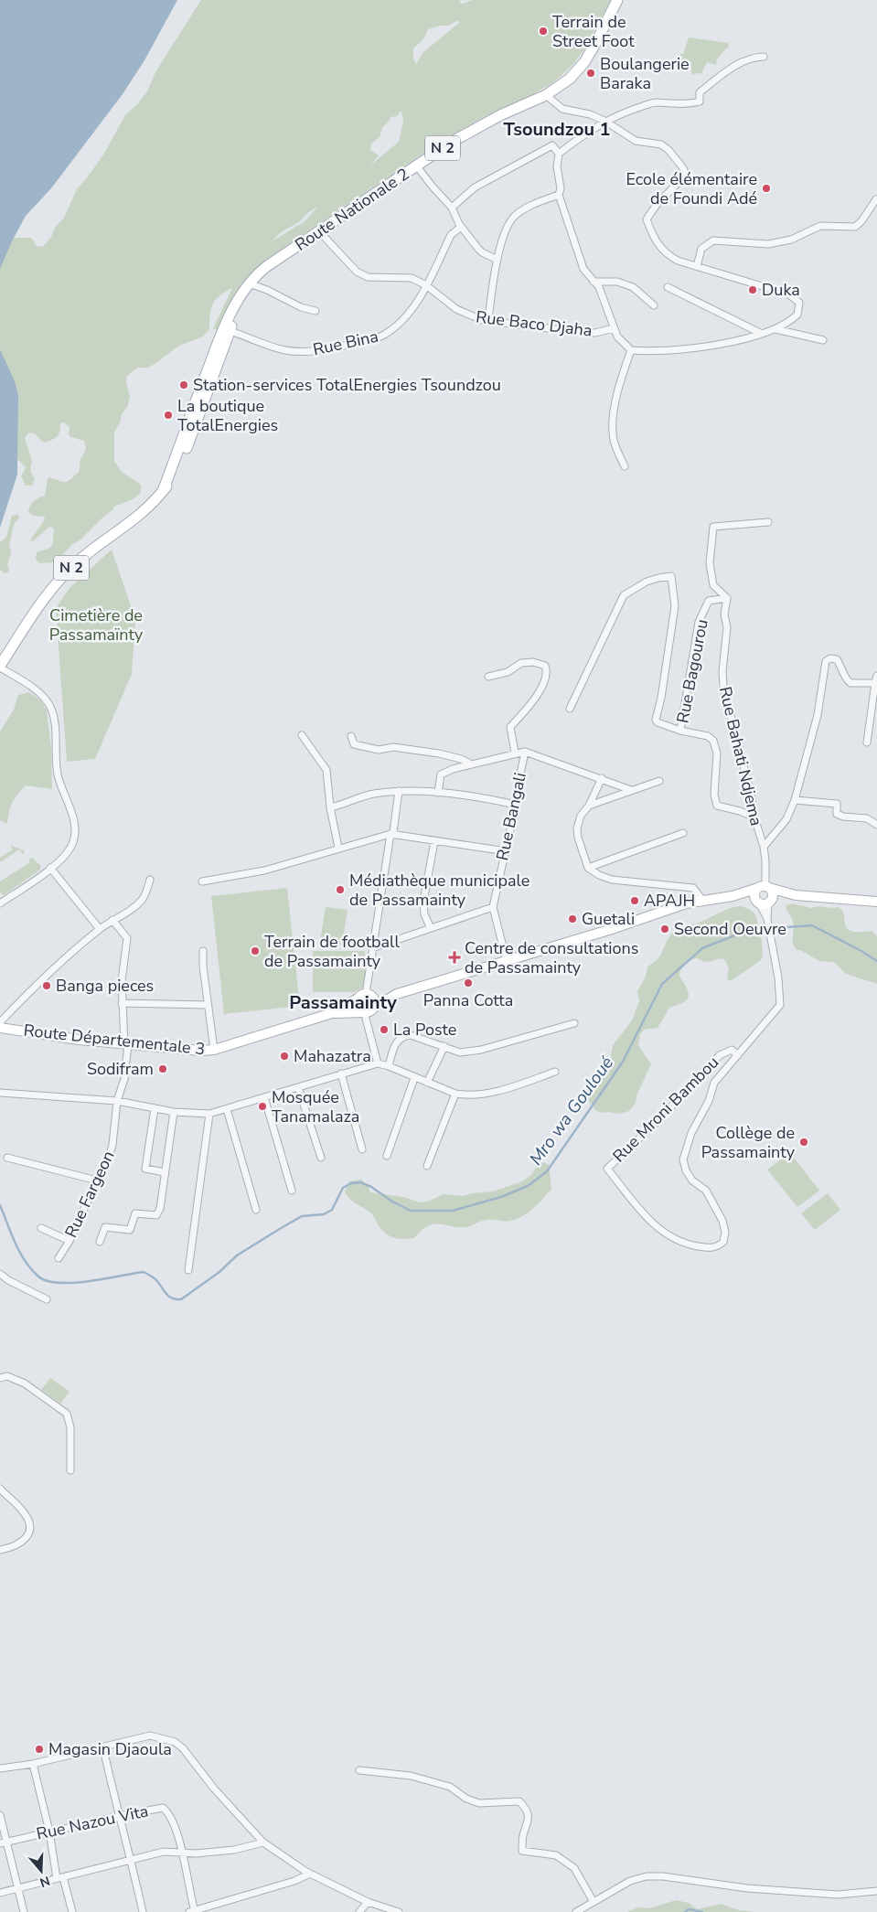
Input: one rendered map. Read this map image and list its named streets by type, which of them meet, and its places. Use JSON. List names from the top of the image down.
{
  "streets": {
    "main road": ["N 2", "Route Nationale 2", "Route Départementale 3"],
    "street": [
      "Rue Baco Djaha",
      "Rue Bina",
      "Rue Bagourou",
      "Rue Bahati Ndjema",
      "Rue Bangali",
      "Rue Mroni Bambou",
      "Rue Fargeon",
      "Rue Nazou Vita"
    ]
  },
  "crossings": [
    ["N 2", "Route Nationale 2"],
    ["Route Nationale 2", "Rue Baco Djaha"],
    ["Route Nationale 2", "Rue Bina"],
    ["Rue Baco Djaha", "Rue Bina"],
    ["Rue Bagourou", "Rue Bahati Ndjema"],
    ["Rue Bahati Ndjema", "Route Départementale 3"],
    ["Rue Bangali", "Route Départementale 3"],
    ["Route Départementale 3", "Rue Fargeon"]
  ],
  "districts": ["Tsoundzou 1", "Passamainty"],
  "water": ["Mro wa Gouloué"],
  "parks": ["Cimetière de Passamaïnty"],
  "places": {
    "other": [
      "Terrain de Street Foot",
      "Boulangerie Baraka",
      "Ecole élémentaire de Foundi Adé",
      "Duka",
      "Station-services TotalEnergies Tsoundzou",
      "La boutique TotalEnergies",
      "Médiathèque municipale de Passamainty",
      "APAJH",
      "Guetali",
      "Second Oeuvre",
      "Terrain de football de Passamainty",
      "Panna Cotta",
      "Banga pieces",
      "La Poste",
      "Mahazatra",
      "Sodifram",
      "Mosquée Tanamalaza",
      "Collège de Passamainty",
      "Magasin Djaoula"
    ],
    "health": ["Centre de consultations de Passamainty"]
  },
  "north": "bottom"
}
